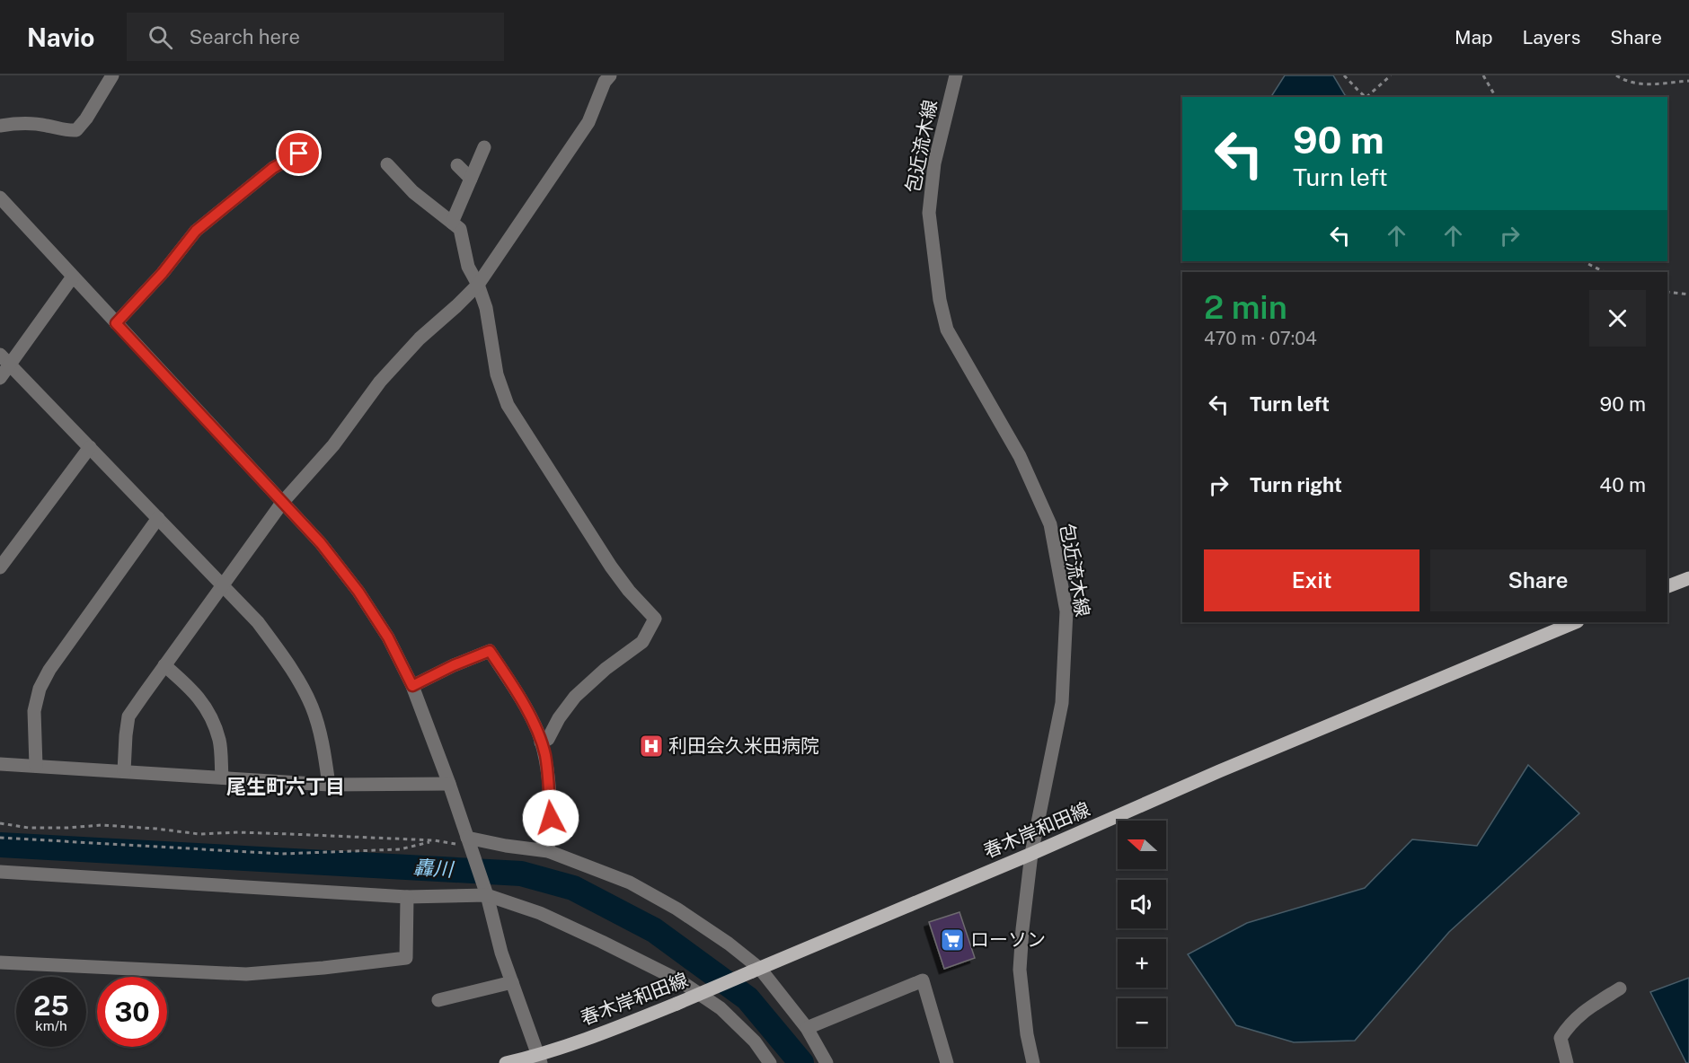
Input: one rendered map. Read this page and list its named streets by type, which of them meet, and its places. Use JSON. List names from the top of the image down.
{
  "streets": {
    "main road": ["春木岸和田線"],
    "street": ["包近流木線"]
  },
  "crossings": [
    ["包近流木線", "春木岸和田線"]
  ],
  "districts": ["尾生町六丁目"],
  "water": ["轟川"],
  "places": {
    "hospital": ["利田会久米田病院"],
    "supermarket": ["ローソン"]
  },
  "north": "left",
  "page": {
    "header": "Navio",
    "search": "Search here",
    "nav": ["Map", "Layers", "Share"],
    "turn": ["90 m", "Turn left"],
    "heading": ["2 min", "470 m · 07:04"],
    "list": [
      {
        "name": "Turn left",
        "value": "90 m"
      },
      {
        "name": "Turn right",
        "value": "40 m"
      }
    ],
    "buttons": ["Exit", "Share"],
    "map_buttons": ["+", "−"],
    "speed": "25 km/h",
    "limit": "30"
  }
}
